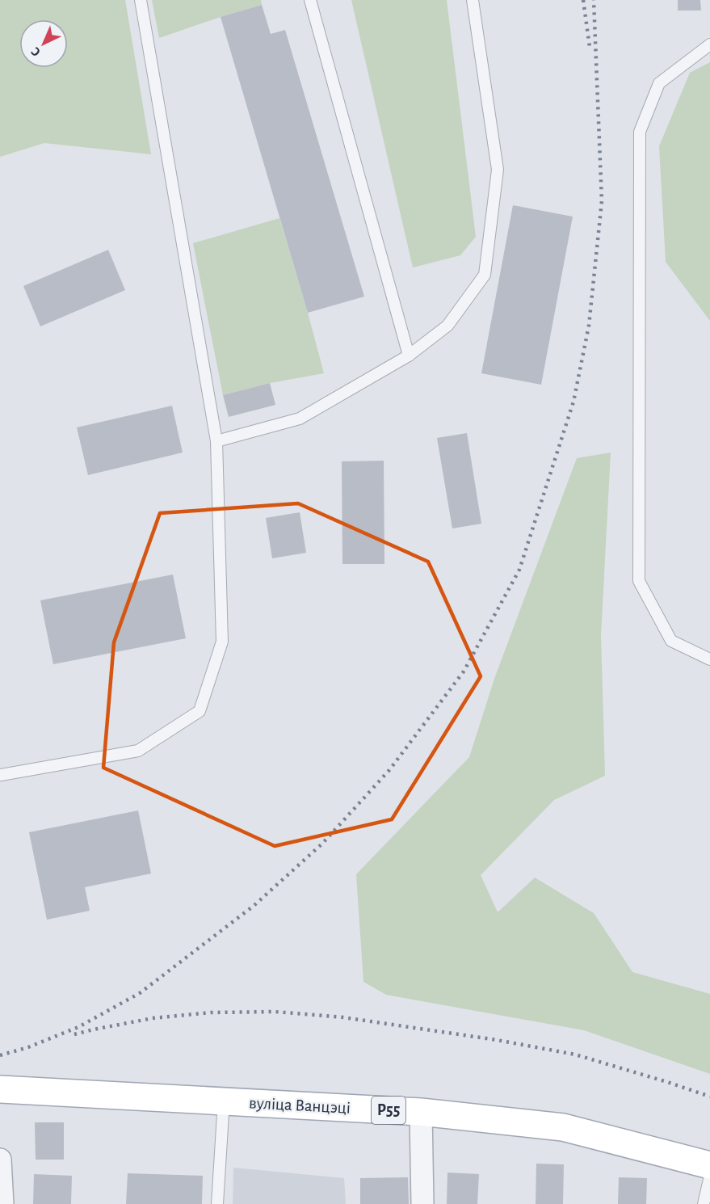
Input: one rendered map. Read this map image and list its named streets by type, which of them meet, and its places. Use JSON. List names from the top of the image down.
{
  "streets": {
    "main road": ["вуліца Ванцэці", "Р55"]
  },
  "north": "bottom left"
}
